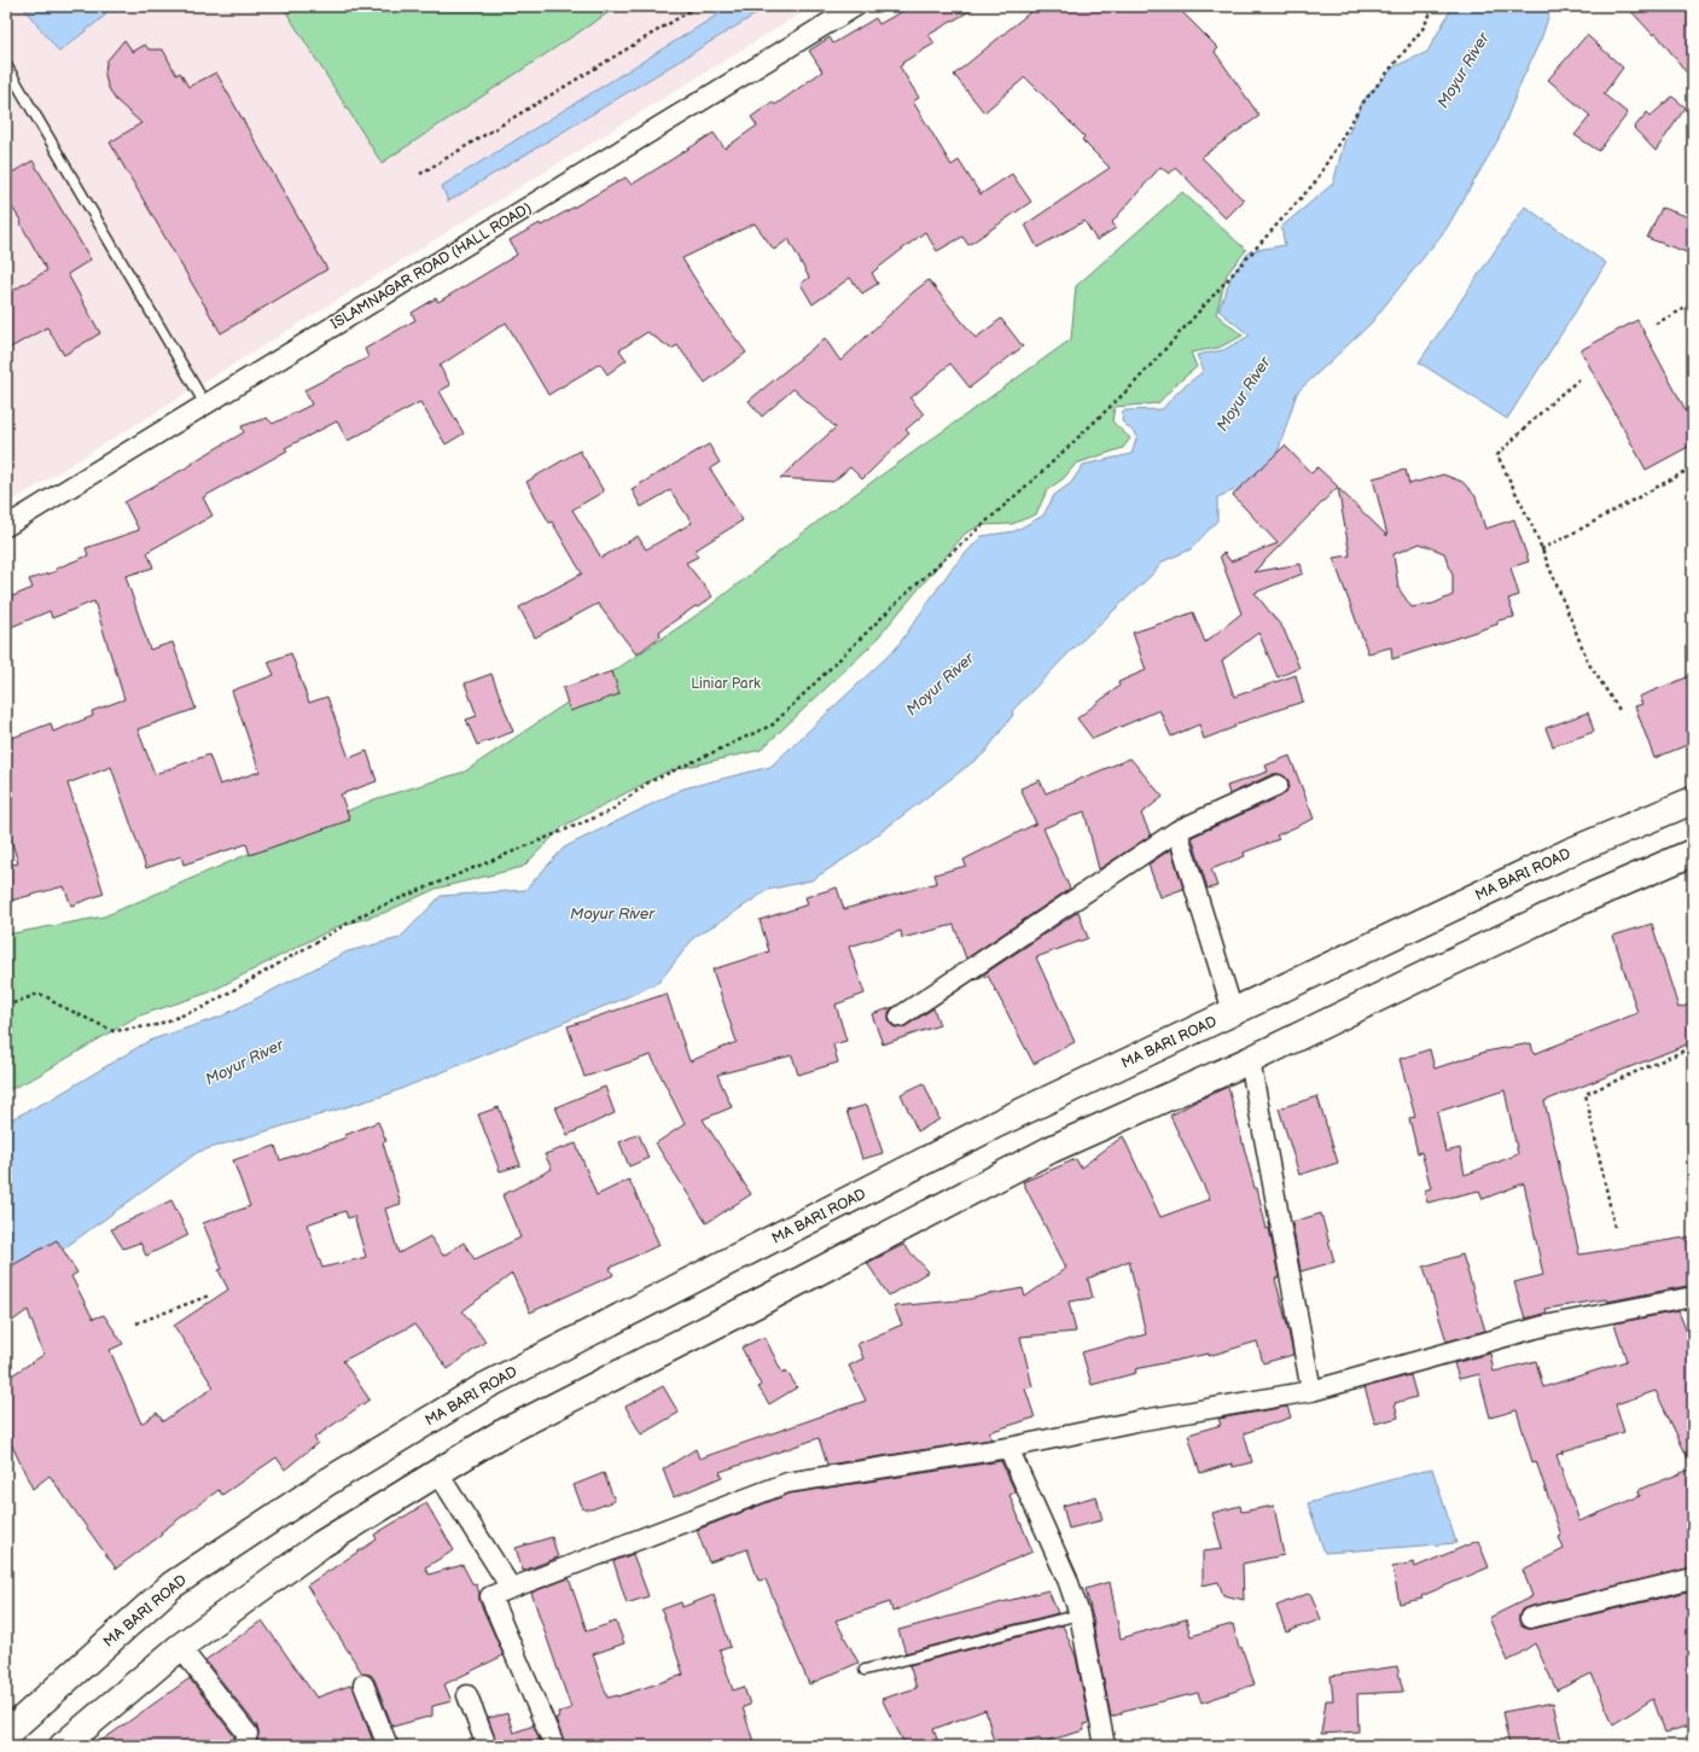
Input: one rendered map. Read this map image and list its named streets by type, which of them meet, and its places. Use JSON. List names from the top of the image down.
{
  "streets": {
    "main road": ["MA BARI ROAD"],
    "street": ["ISLAMNAGAR ROAD (HALL ROAD)"]
  },
  "water": ["Moyur River"],
  "parks": ["Liniar Park"]
}
